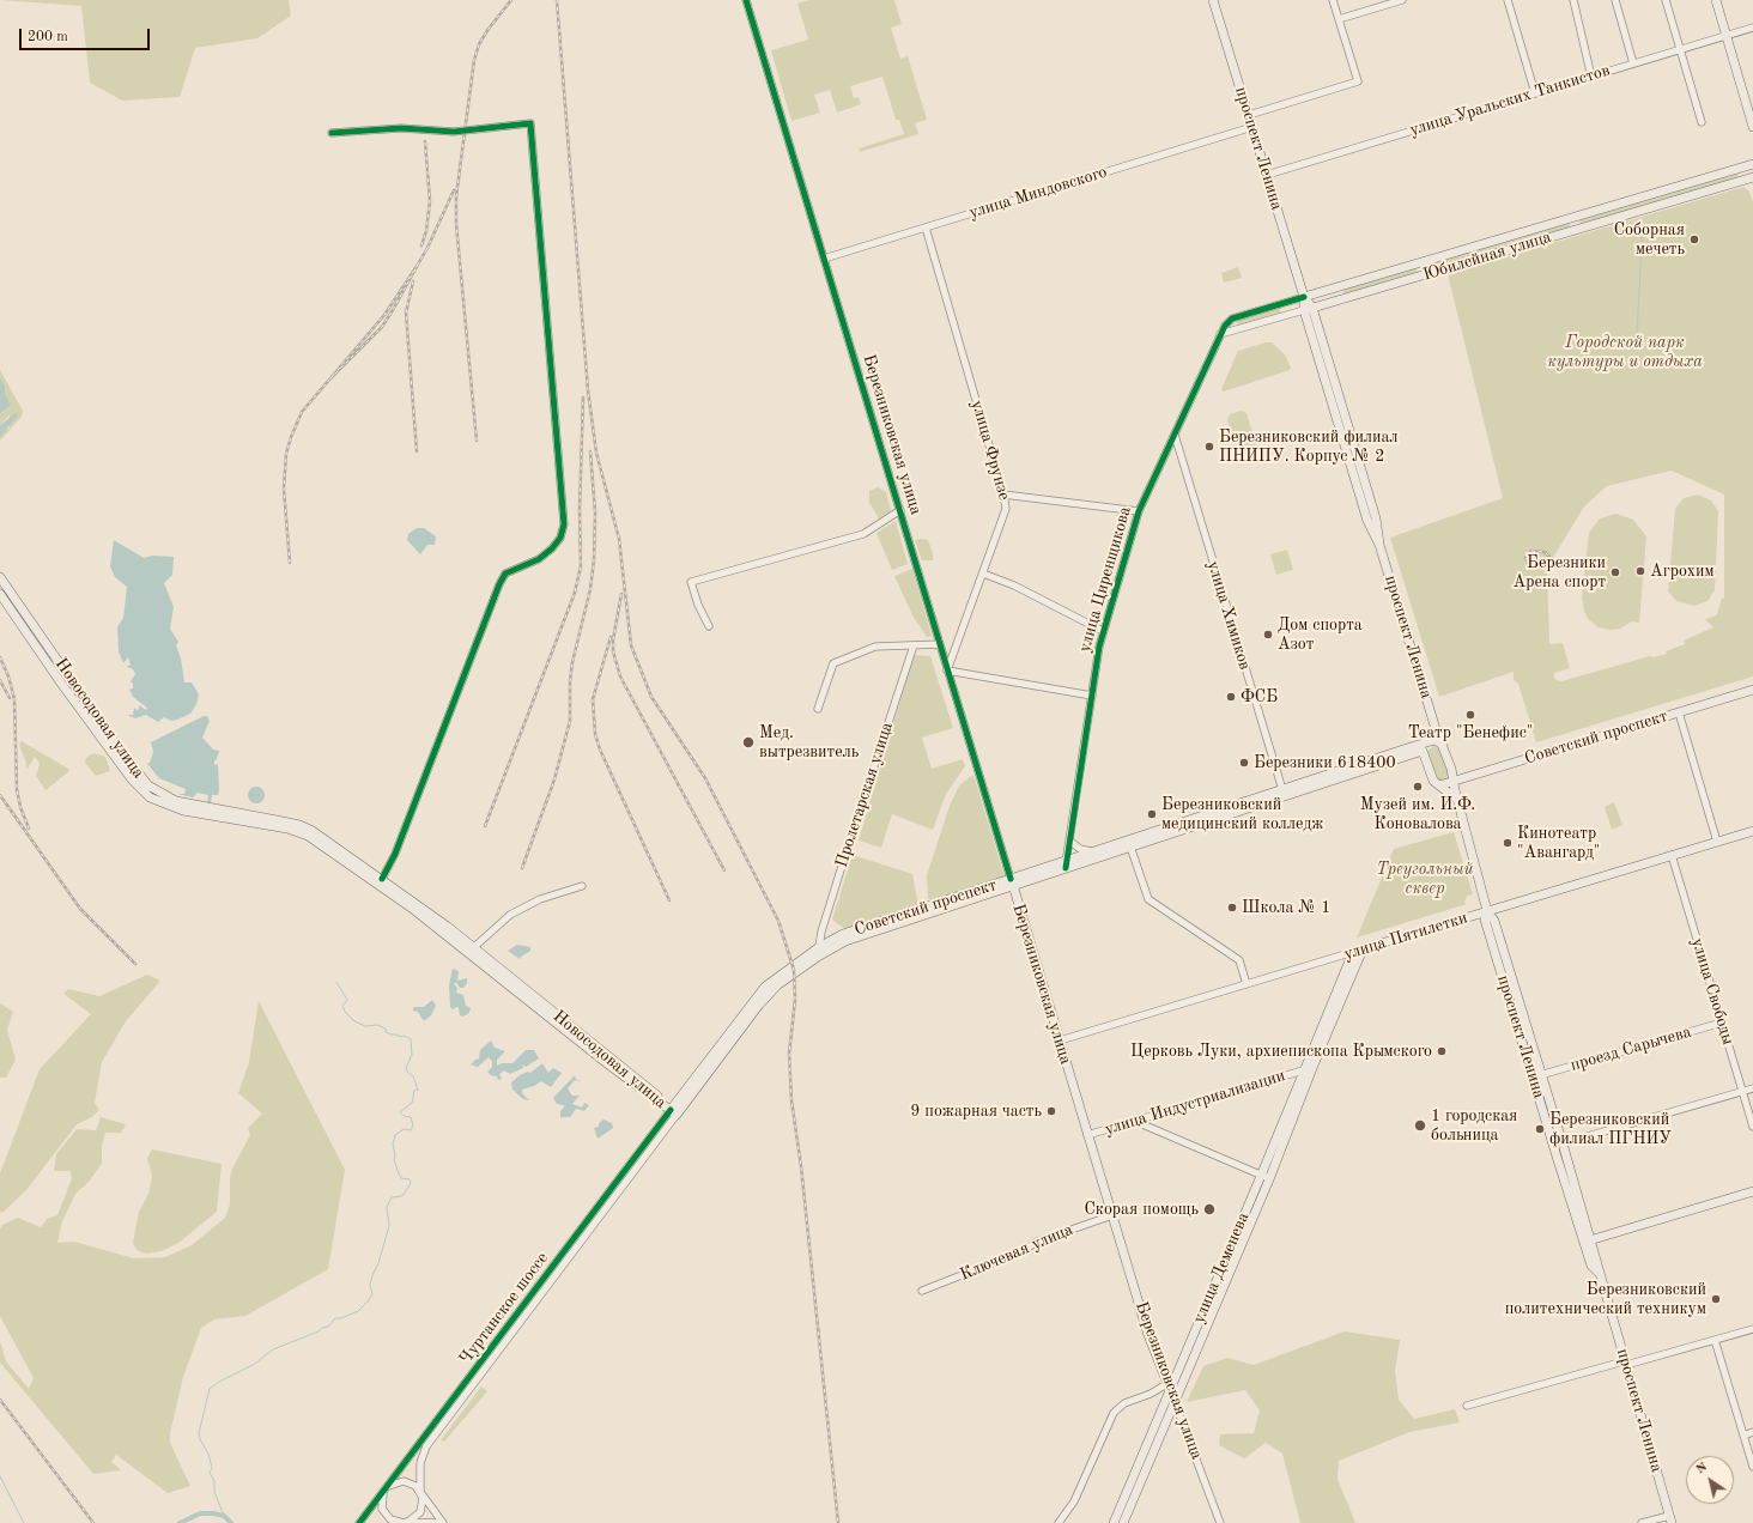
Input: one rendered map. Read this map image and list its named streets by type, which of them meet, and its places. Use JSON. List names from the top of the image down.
{
  "streets": {
    "main road": [
      "проспект Ленина",
      "Юбилейная улица",
      "Березниковская улица",
      "Новосодовая улица",
      "Советский проспект",
      "улица Пятилетки",
      "улица Деменева",
      "Чуртанское шоссе"
    ],
    "street": [
      "улица Уральских Танкистов",
      "улица Миндовского",
      "улица Фрунзе",
      "улица Циренщикова",
      "улица Химиков",
      "Пролетарская улица",
      "улица Свободы",
      "проезд Сарычева",
      "улица Индустриализации",
      "Ключевая улица"
    ]
  },
  "crossings": [
    ["улица Уральских Танкистов", "проспект Ленина"],
    ["проспект Ленина", "улица Миндовского"],
    ["проспект Ленина", "Юбилейная улица"],
    ["проспект Ленина", "улица Циренщикова"],
    ["проспект Ленина", "Советский проспект"],
    ["проспект Ленина", "улица Пятилетки"],
    ["проспект Ленина", "проезд Сарычева"],
    ["улица Миндовского", "Березниковская улица"],
    ["улица Миндовского", "улица Фрунзе"],
    ["Юбилейная улица", "улица Циренщикова"],
    ["Березниковская улица", "улица Фрунзе"],
    ["Березниковская улица", "Советский проспект"],
    ["Березниковская улица", "улица Пятилетки"],
    ["Березниковская улица", "улица Индустриализации"],
    ["Березниковская улица", "Ключевая улица"],
    ["Березниковская улица", "улица Деменева"],
    ["улица Циренщикова", "улица Химиков"],
    ["улица Циренщикова", "Советский проспект"],
    ["улица Химиков", "Советский проспект"],
    ["Новосодовая улица", "Чуртанское шоссе"],
    ["Советский проспект", "Пролетарская улица"],
    ["Советский проспект", "Чуртанское шоссе"],
    ["улица Пятилетки", "улица Свободы"],
    ["улица Пятилетки", "улица Деменева"],
    ["улица Свободы", "проезд Сарычева"],
    ["улица Индустриализации", "улица Деменева"]
  ],
  "parks": ["Городской парк культуры и отдыха", "Треугольный сквер"],
  "places": [
    "Соборная мечеть",
    "Березниковский филиал ПНИПУ. Корпус № 2",
    "Агрохим",
    "Березники Арена спорт",
    "Дом спорта Азот",
    "ФСБ",
    "Театр \"Бенефис\"",
    "Мед. вытрезвитель",
    "Березники 618400",
    "Музей им. И.Ф. Коновалова",
    "Березниковский медицинский колледж",
    "Кинотеатр \"Авангард\"",
    "Школа № 1",
    "Церковь Луки, архиепископа Крымского",
    "9 пожарная часть",
    "1 городская больница",
    "Березниковский филиал ПГНИУ",
    "Скорая помощь",
    "Березниковский политехнический техникум"
  ],
  "scale_bar": "200 m",
  "north": "top left"
}
